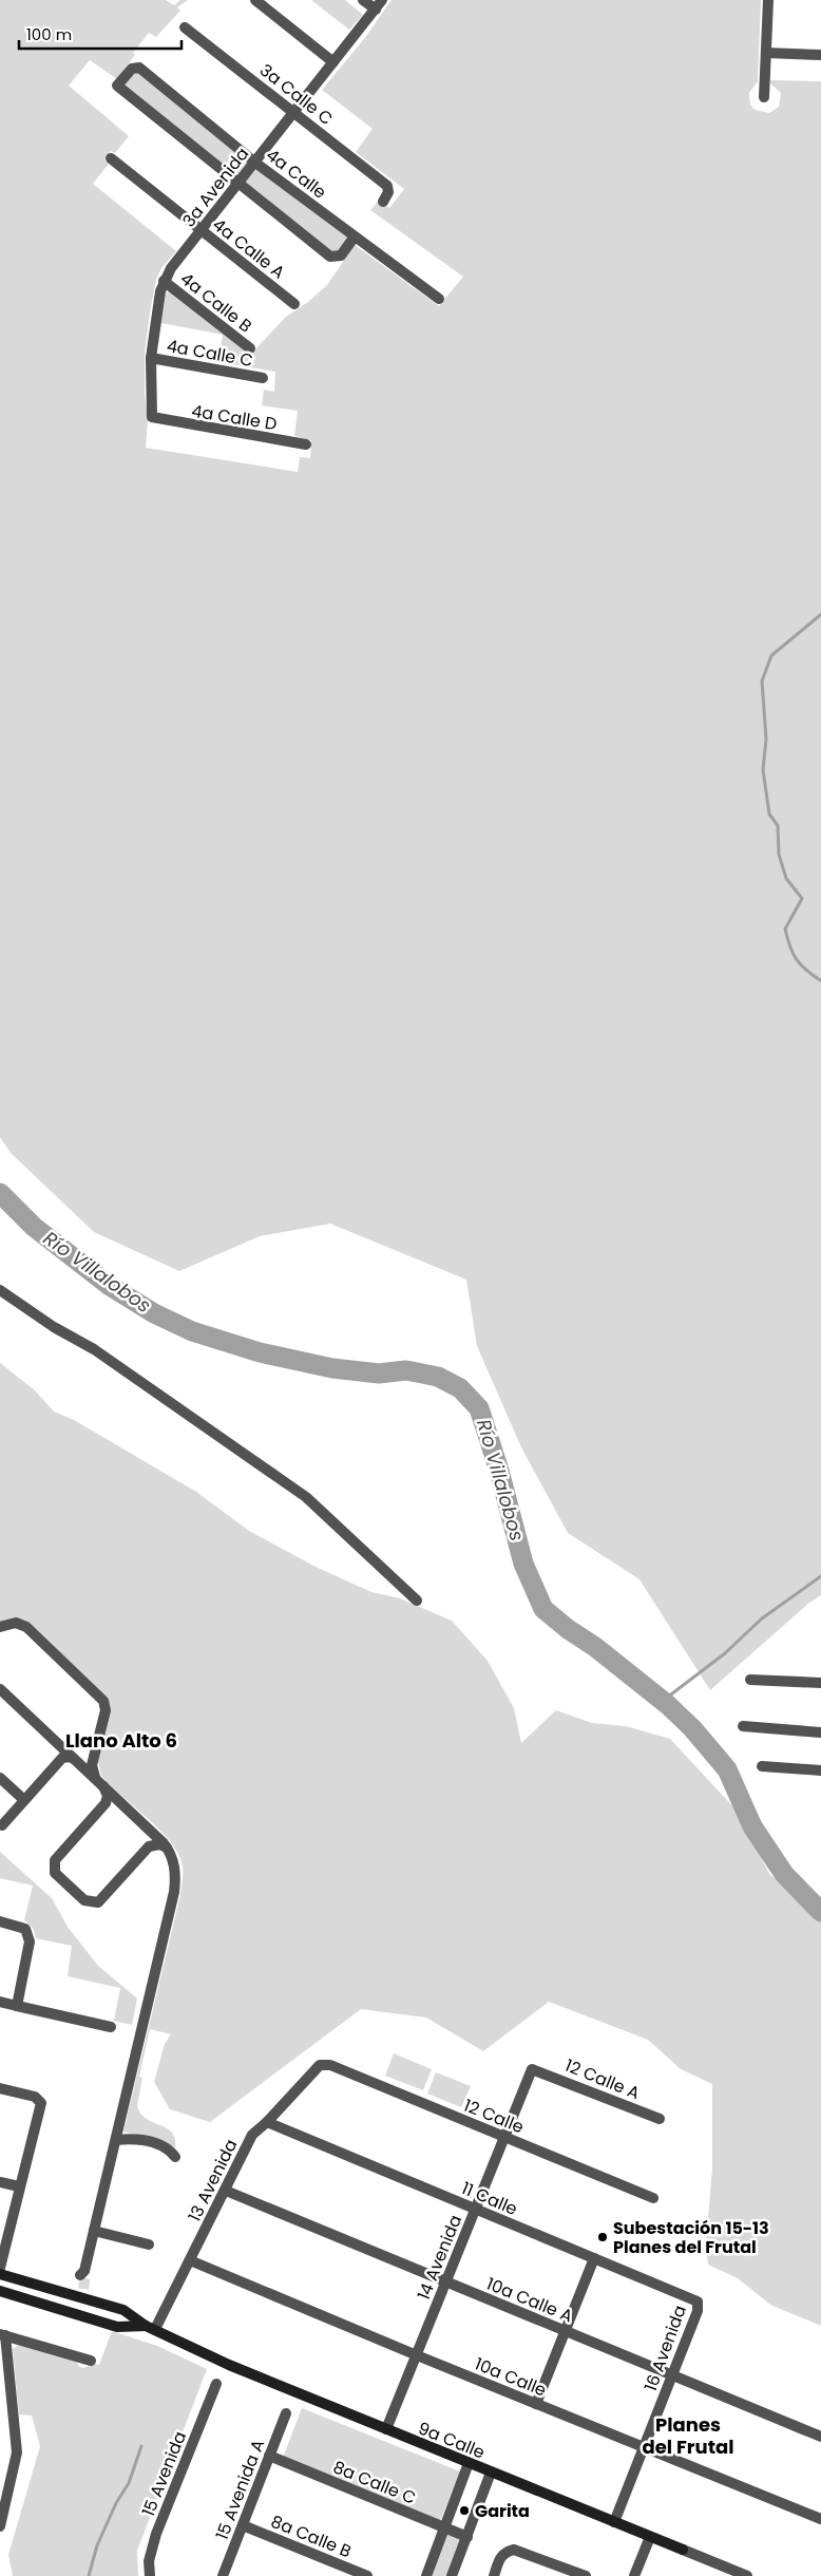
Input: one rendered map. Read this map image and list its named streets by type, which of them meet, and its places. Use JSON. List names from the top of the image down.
{
  "streets": {
    "street": [
      "3a Calle C",
      "4a Calle",
      "3a Avenida",
      "4a Calle A",
      "4a Calle B",
      "4a Calle C",
      "4a Calle D",
      "12 Calle A",
      "12 Calle",
      "13 Avenida",
      "11 Calle",
      "14 Avenida",
      "10a Calle A",
      "16 Avenida",
      "10a Calle",
      "9a Calle",
      "15 Avenida",
      "8a Calle C",
      "15 Avenida A",
      "8a Calle B"
    ]
  },
  "crossings": [
    ["3a Calle C", "3a Avenida"],
    ["4a Calle", "3a Avenida"],
    ["3a Avenida", "4a Calle A"],
    ["3a Avenida", "4a Calle B"],
    ["3a Avenida", "4a Calle C"],
    ["3a Avenida", "4a Calle D"],
    ["12 Calle A", "14 Avenida"],
    ["12 Calle", "13 Avenida"],
    ["12 Calle", "14 Avenida"],
    ["13 Avenida", "11 Calle"],
    ["13 Avenida", "10a Calle A"],
    ["13 Avenida", "10a Calle"],
    ["13 Avenida", "9a Calle"],
    ["11 Calle", "14 Avenida"],
    ["11 Calle", "16 Avenida"],
    ["14 Avenida", "10a Calle A"],
    ["14 Avenida", "10a Calle"],
    ["14 Avenida", "9a Calle"],
    ["10a Calle A", "16 Avenida"],
    ["16 Avenida", "10a Calle"],
    ["16 Avenida", "9a Calle"],
    ["8a Calle C", "15 Avenida A"],
    ["15 Avenida A", "8a Calle B"]
  ],
  "districts": ["Llano Alto 6", "Planes del Frutal"],
  "water": ["Río Villalobos"],
  "places": ["Subestación 15-13 Planes del Frutal", "Garita"],
  "scale_bar": "100 m"
}
